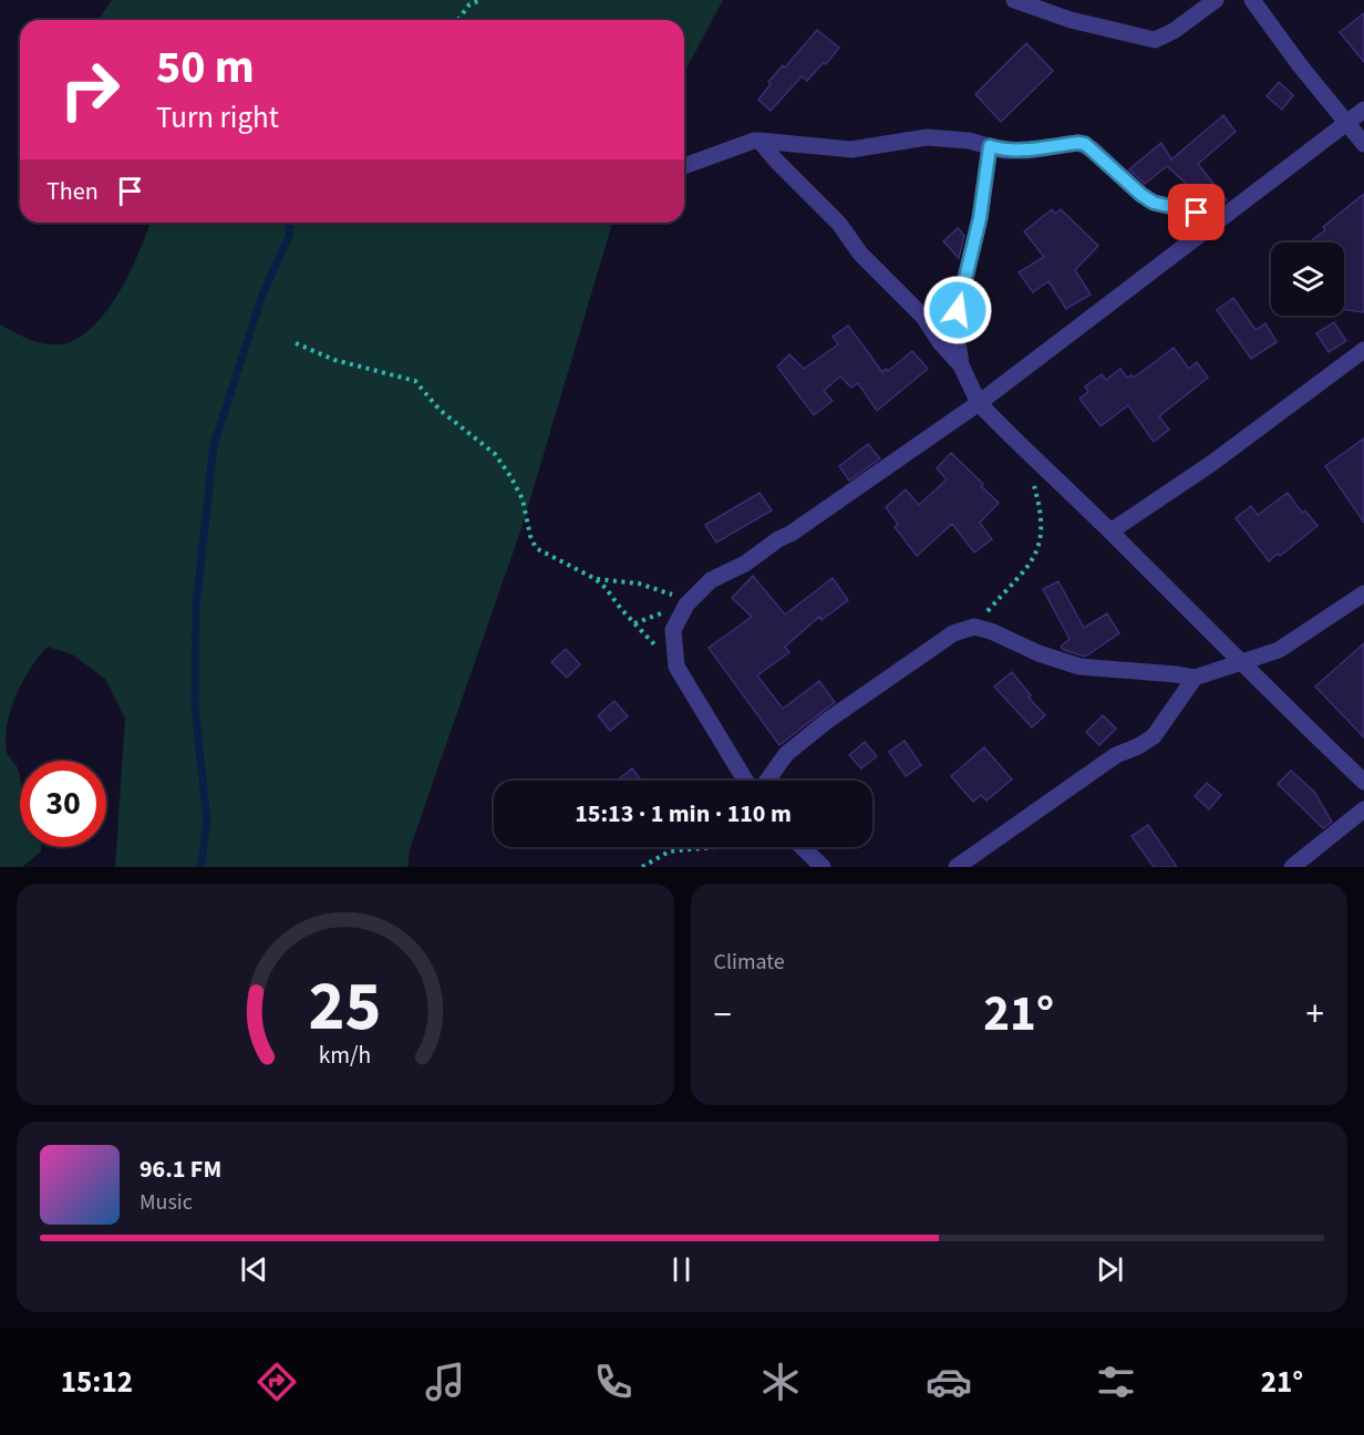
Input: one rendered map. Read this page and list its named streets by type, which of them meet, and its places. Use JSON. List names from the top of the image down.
{
  "page": {
    "turn": ["50 m", "Turn right"],
    "then": "Then",
    "limit": "30",
    "trip": "15:13 · 1 min · 110 m",
    "tile": "Climate",
    "heat": ["−", "21°", "+"],
    "song": ["96.1 FM", "Music"],
    "tabs": ["15:12", "21°"],
    "gauge": ["25", "km/h"]
  }
}
